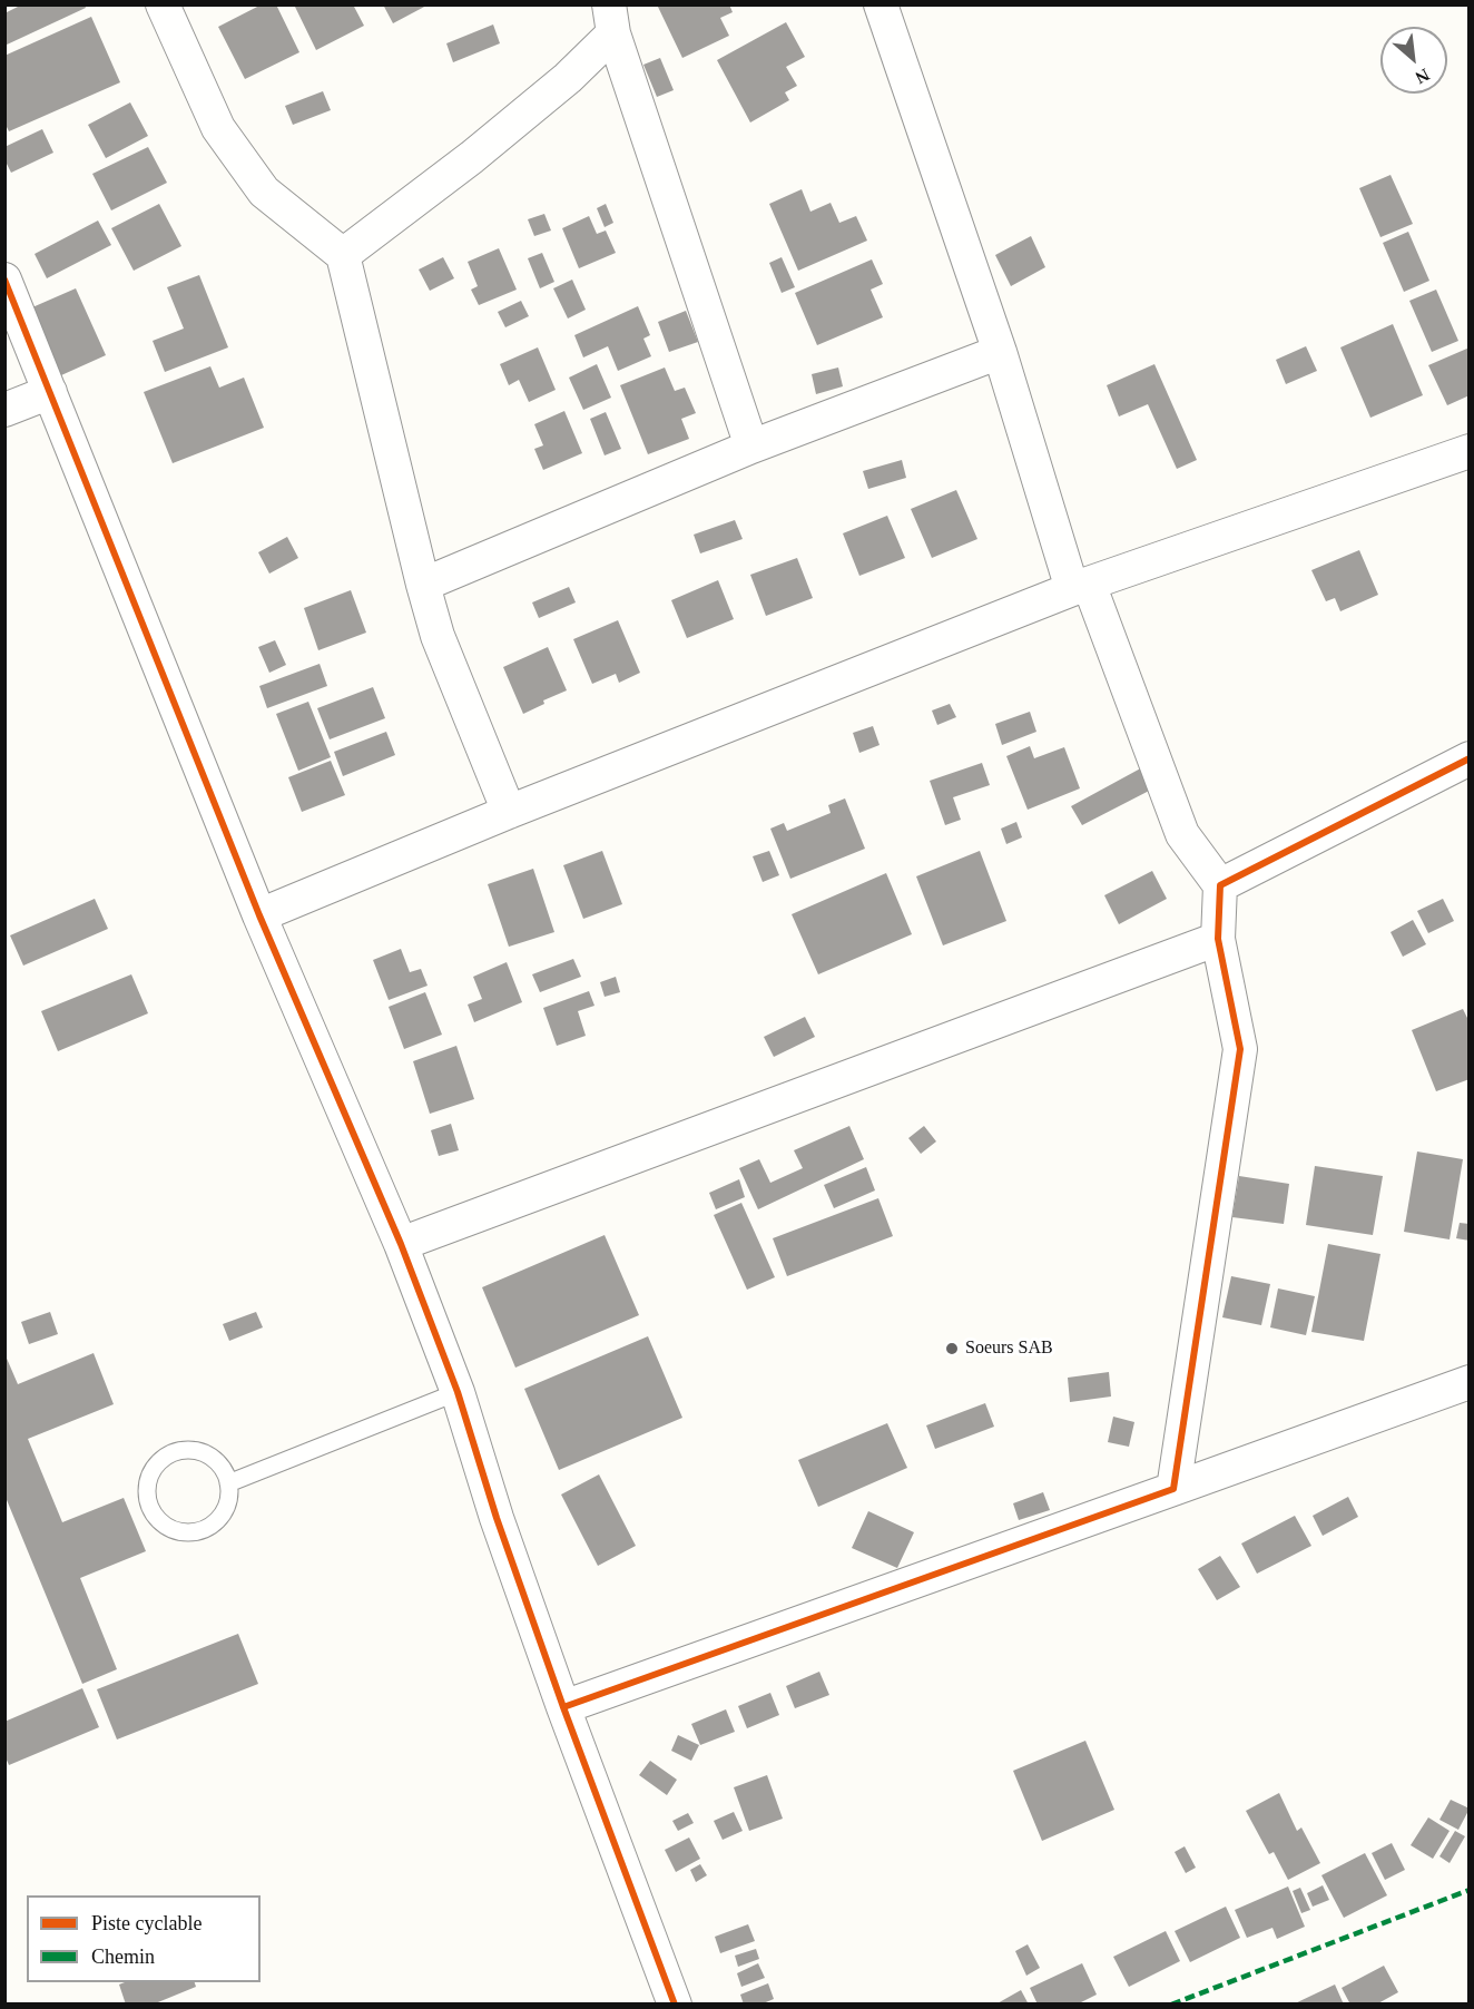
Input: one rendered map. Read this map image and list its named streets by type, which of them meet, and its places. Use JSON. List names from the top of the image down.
{
  "places": ["Soeurs SAB"],
  "legend": ["Piste cyclable", "Chemin"],
  "north": "bottom right"
}
